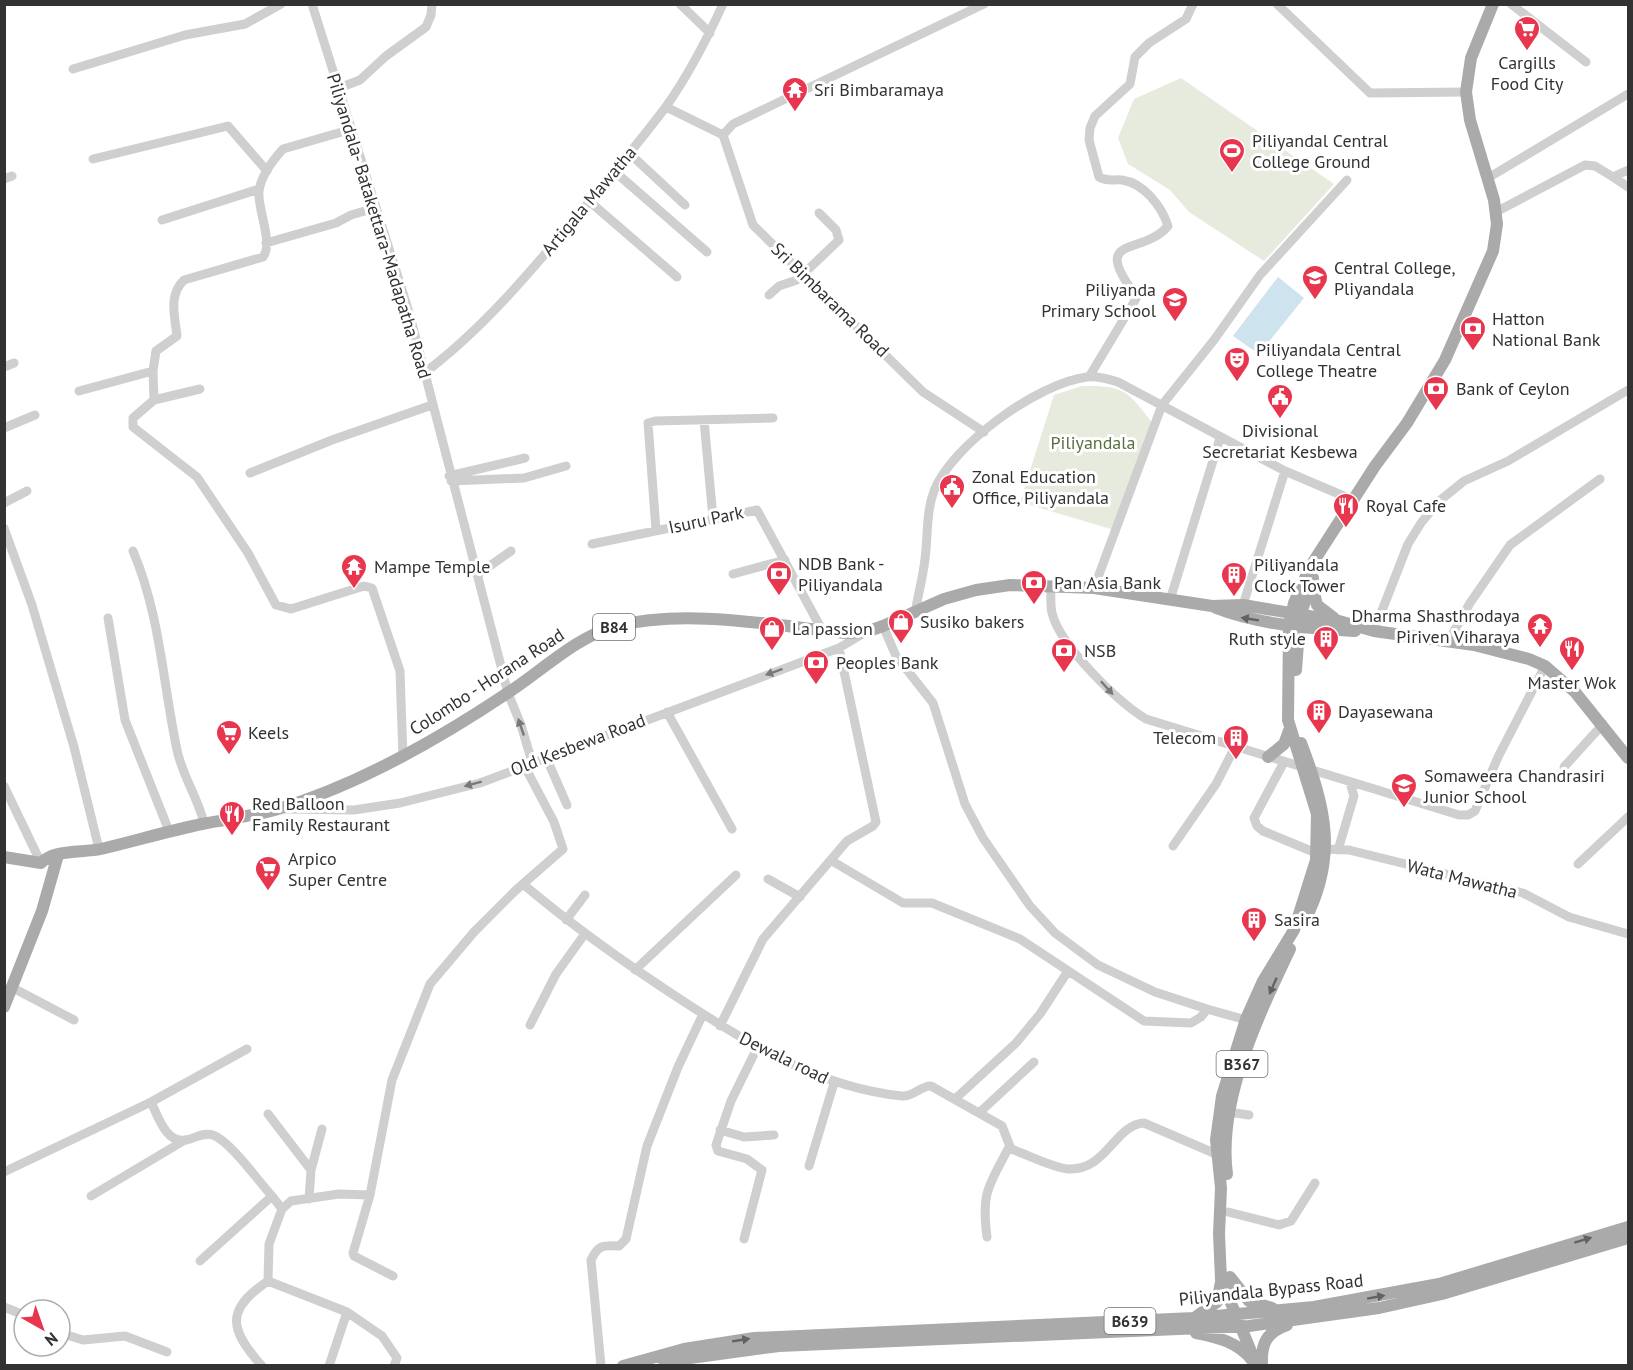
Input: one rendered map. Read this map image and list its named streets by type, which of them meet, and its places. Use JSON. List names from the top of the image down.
{
  "streets": {
    "main road": [
      "B84",
      "Colombo - Horana Road",
      "B367",
      "Piliyandala Bypass Road",
      "B639"
    ],
    "street": [
      "Artigala Mawatha",
      "Piliyandala- Batakettara-Madapatha Road",
      "Sri Bimbarama Road",
      "Isuru Park",
      "Old Kesbewa Road",
      "Wata Mawatha",
      "Dewala road"
    ]
  },
  "crossings": [
    ["Artigala Mawatha", "Piliyandala- Batakettara-Madapatha Road"],
    ["Piliyandala- Batakettara-Madapatha Road", "Colombo - Horana Road"],
    ["Piliyandala- Batakettara-Madapatha Road", "Old Kesbewa Road"],
    ["Isuru Park", "Colombo - Horana Road"],
    ["B84", "Colombo - Horana Road"],
    ["B84", "B367"],
    ["Colombo - Horana Road", "Old Kesbewa Road"],
    ["Wata Mawatha", "B367"],
    ["B367", "Piliyandala Bypass Road"]
  ],
  "one_way": ["Old Kesbewa Road"],
  "parks": ["Piliyandala"],
  "places": {
    "supermarket": ["Cargills Food City", "Keels", "Arpico Super Centre"],
    "temple": ["Sri Bimbaramaya", "Mampe Temple", "Dharma Shasthrodaya Piriven Viharaya"],
    "sports": ["Piliyandal Central College Ground"],
    "school or university": ["Central College, Pliyandala", "Piliyanda Primary School", "Somaweera Chandrasiri Junior School"],
    "bank": [
      "Hatton National Bank",
      "Bank of Ceylon",
      "NDB Bank - Piliyandala",
      "Pan Asia Bank",
      "NSB",
      "Peoples Bank"
    ],
    "theatre": ["Piliyandala Central College Theatre"],
    "public building": ["Divisional Secretariat Kesbewa", "Zonal Education Office, Piliyandala"],
    "restaurant": ["Royal Cafe", "Master Wok", "Red Balloon Family Restaurant"],
    "building": [
      "Piliyandala Clock Tower",
      "Ruth style",
      "Dayasewana",
      "Telecom",
      "Sasira"
    ],
    "shop": ["Susiko bakers", "La passion"]
  },
  "north": "bottom right"
}
